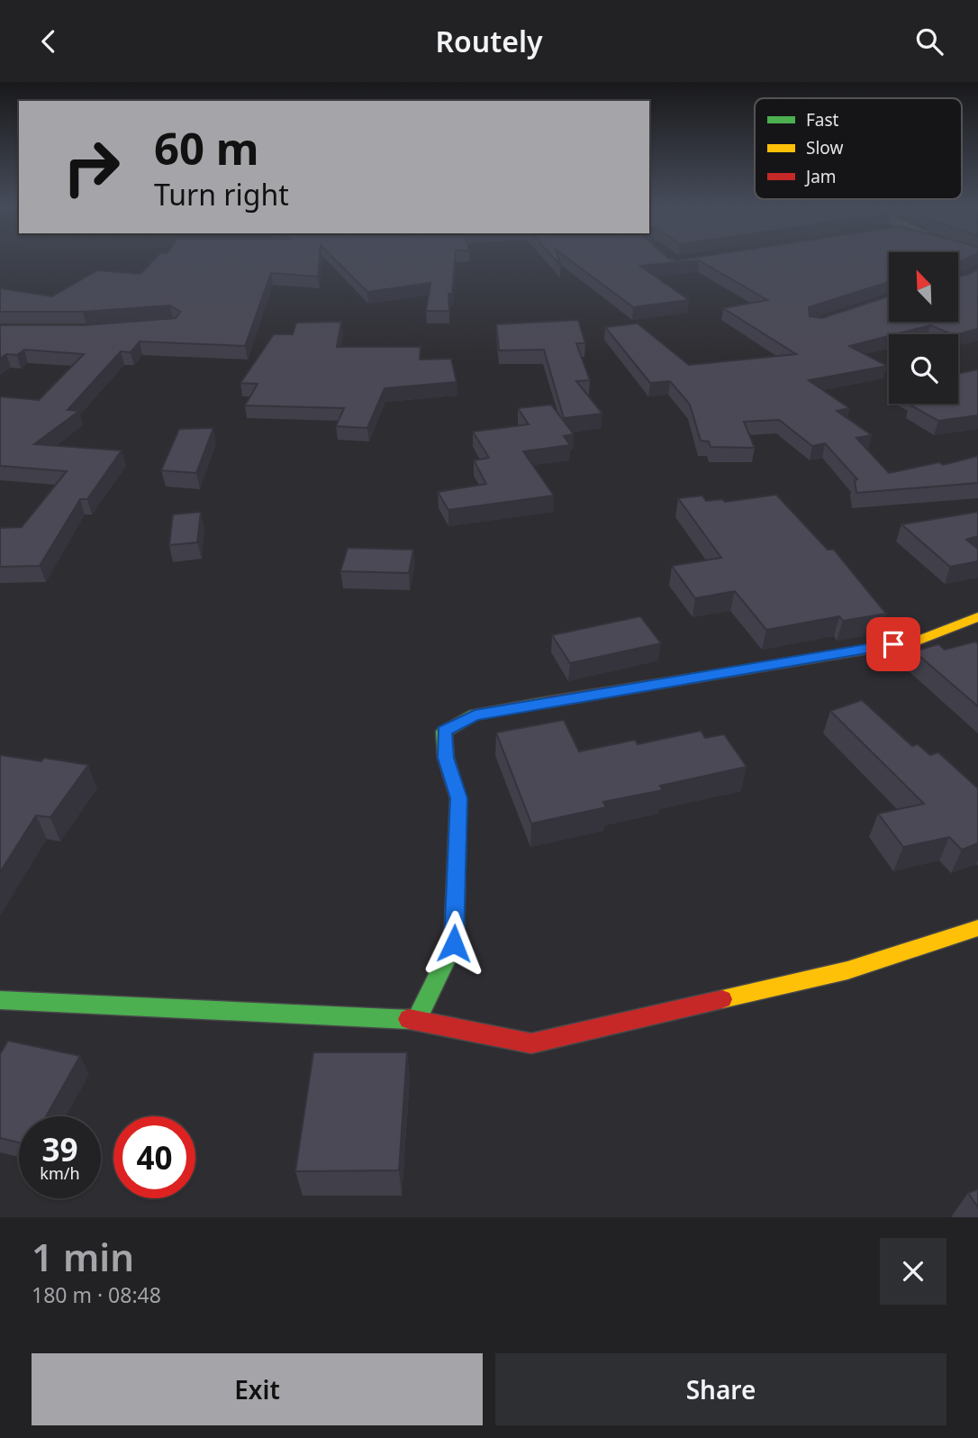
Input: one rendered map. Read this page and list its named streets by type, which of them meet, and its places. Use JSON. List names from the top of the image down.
{
  "legend": ["Fast", "Slow", "Jam"],
  "north": "top left",
  "page": {
    "header": "Routely",
    "turn": ["60 m", "Turn right"],
    "speed": "39 km/h",
    "limit": "40",
    "heading": ["1 min", "180 m · 08:48"],
    "buttons": ["Exit", "Share"]
  }
}
